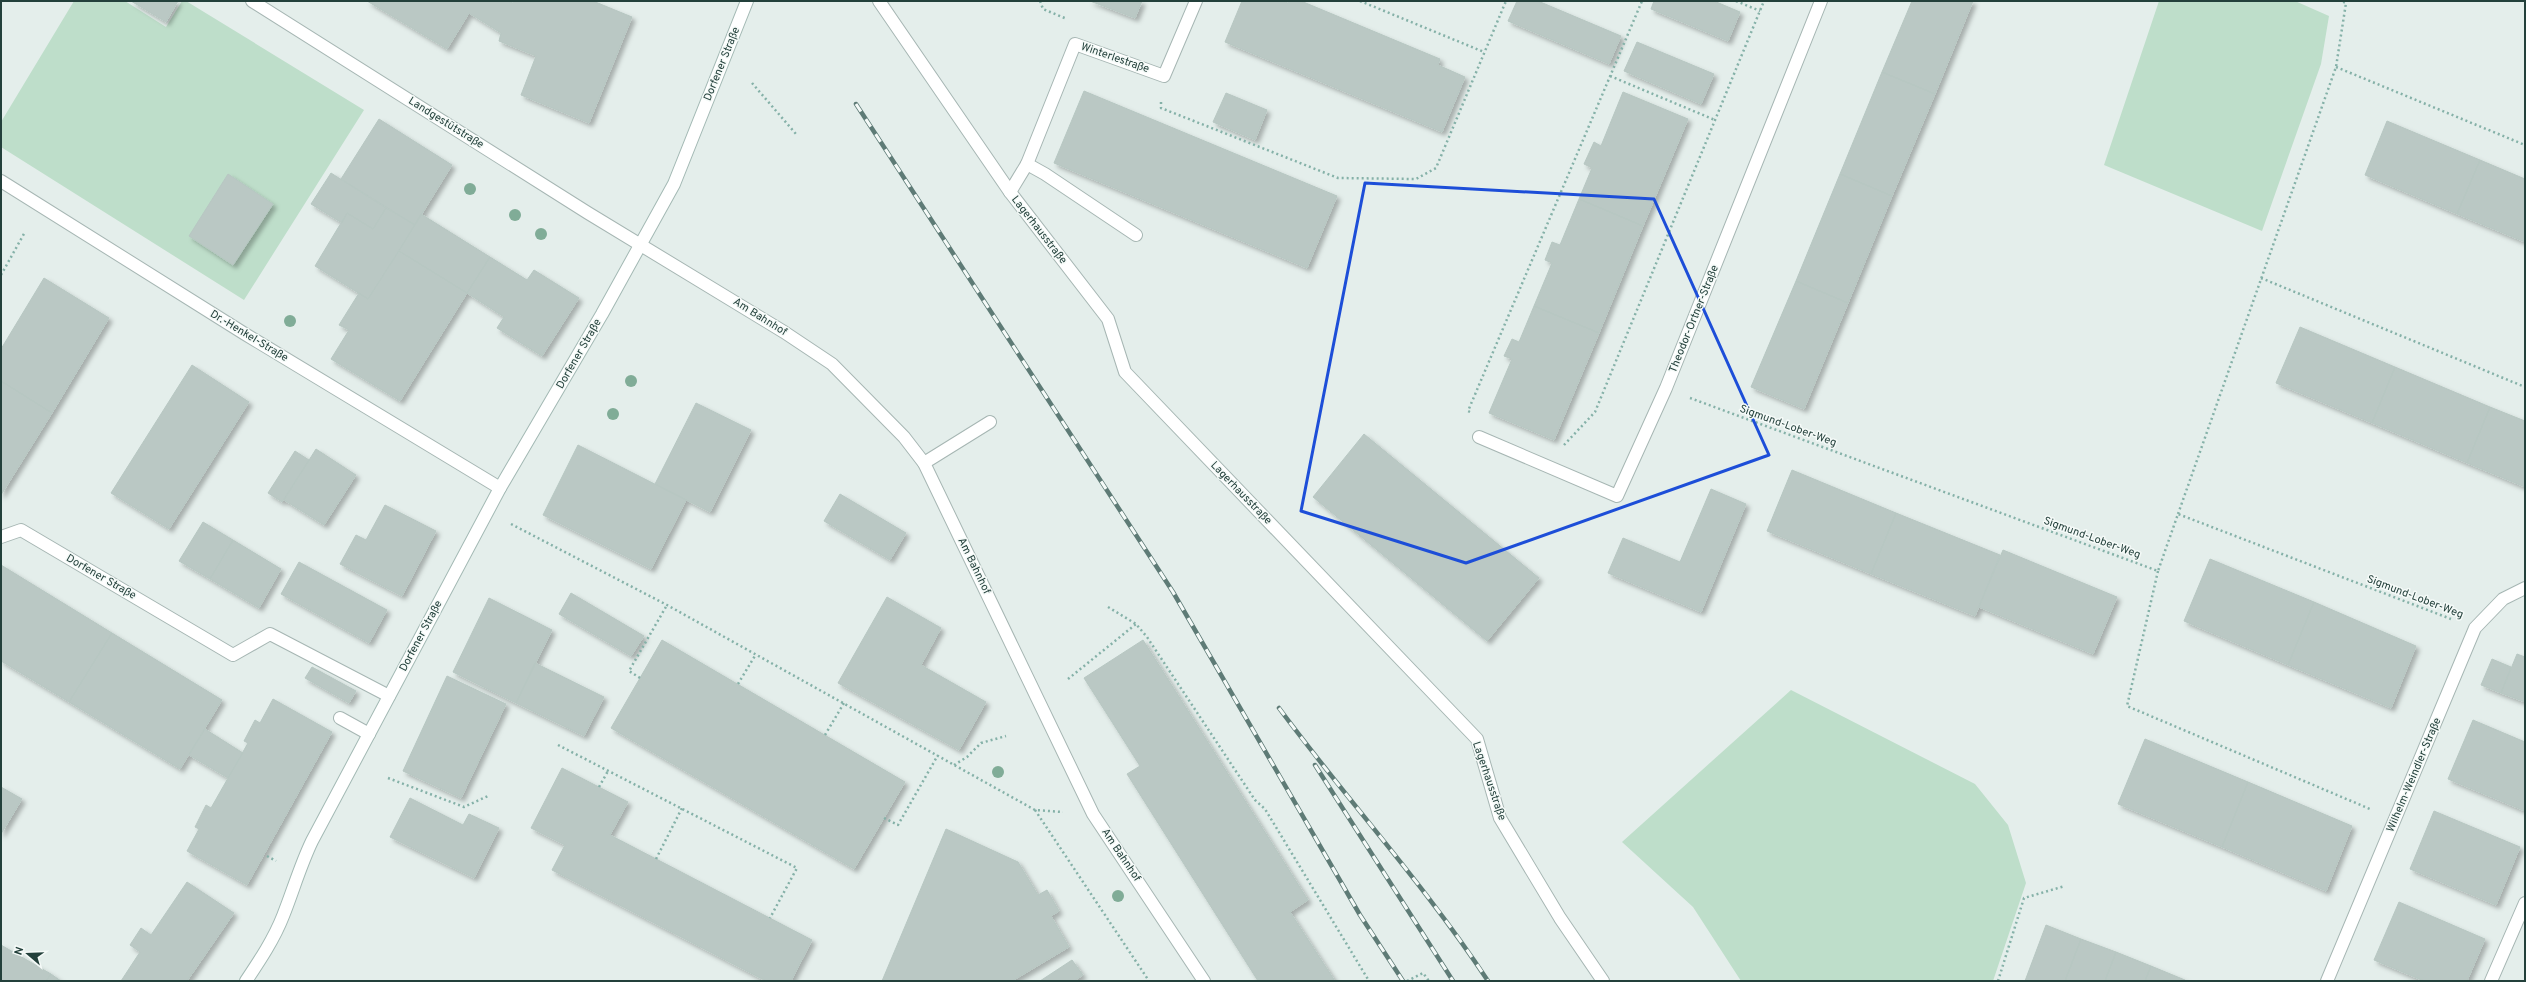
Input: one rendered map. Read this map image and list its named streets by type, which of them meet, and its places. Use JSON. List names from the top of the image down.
{
  "streets": {
    "street": [
      "Winterlestraße",
      "Dorfener Straße",
      "Landgestütstraße",
      "Lagerhausstraße",
      "Am Bahnhof",
      "Theodor-Ortner-Straße",
      "Dr.-Henkel-Straße",
      "Wilhelm-Weindler-Straße"
    ],
    "path": ["Sigmund-Lober-Weg"]
  },
  "crossings": [
    ["Winterlestraße", "Lagerhausstraße"],
    ["Dorfener Straße", "Landgestütstraße"],
    ["Dorfener Straße", "Am Bahnhof"],
    ["Dorfener Straße", "Dr.-Henkel-Straße"],
    ["Landgestütstraße", "Am Bahnhof"],
    ["Theodor-Ortner-Straße", "Sigmund-Lober-Weg"],
    ["Sigmund-Lober-Weg", "Wilhelm-Weindler-Straße"]
  ],
  "north": "left"
}
